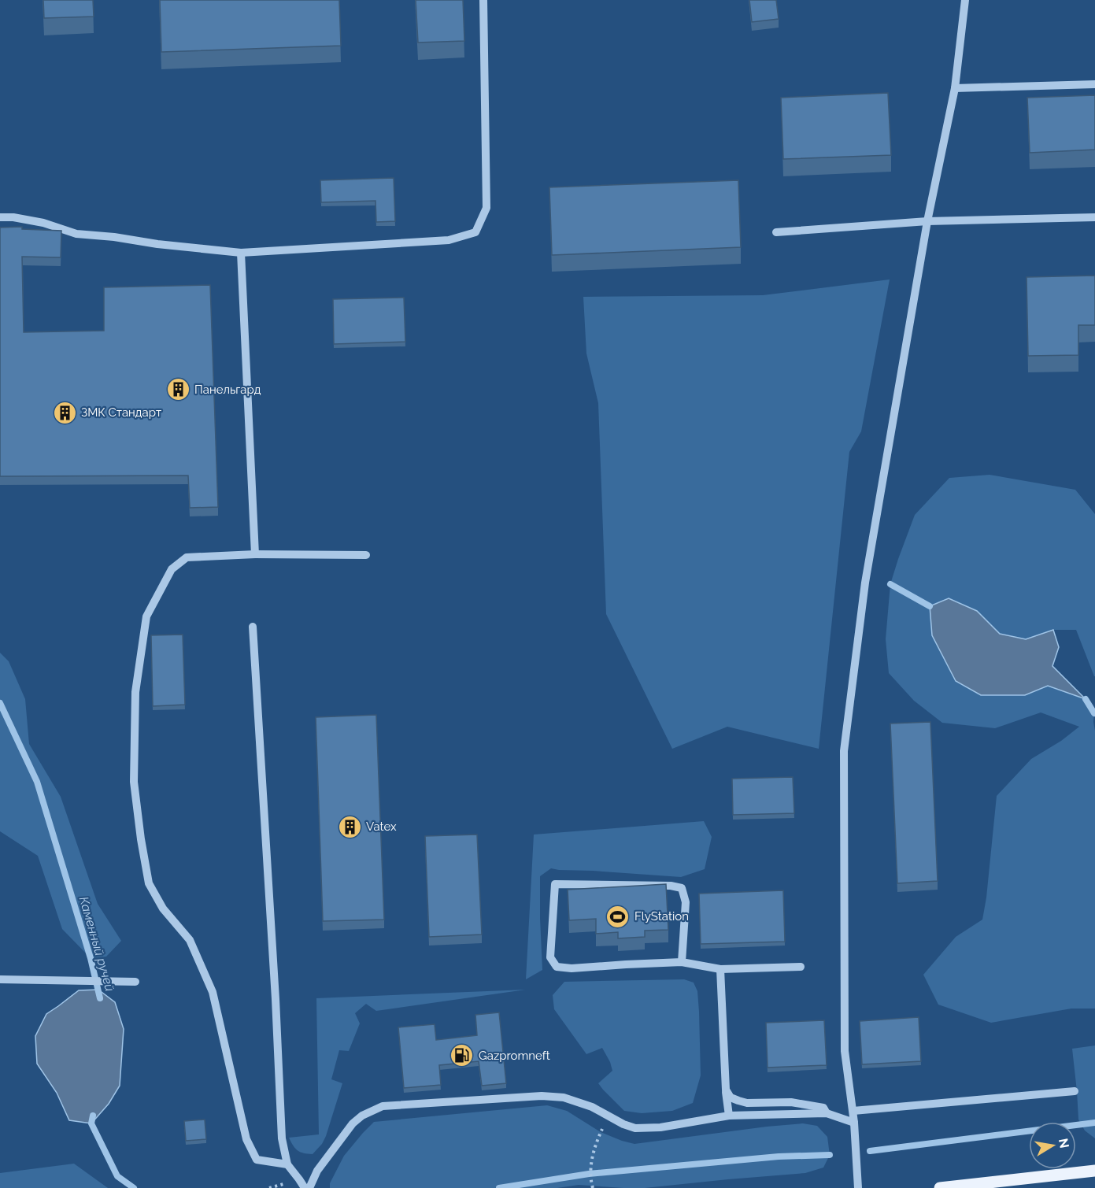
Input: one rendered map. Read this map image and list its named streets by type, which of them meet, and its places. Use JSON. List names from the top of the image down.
{
  "water": ["Каменный ручей"],
  "places": {
    "building": ["Панельгард", "ЗМК Стандарт", "Vatex"],
    "sports": ["FlyStation"],
    "fuel station": ["Gazpromneft"]
  },
  "north": "right"
}
